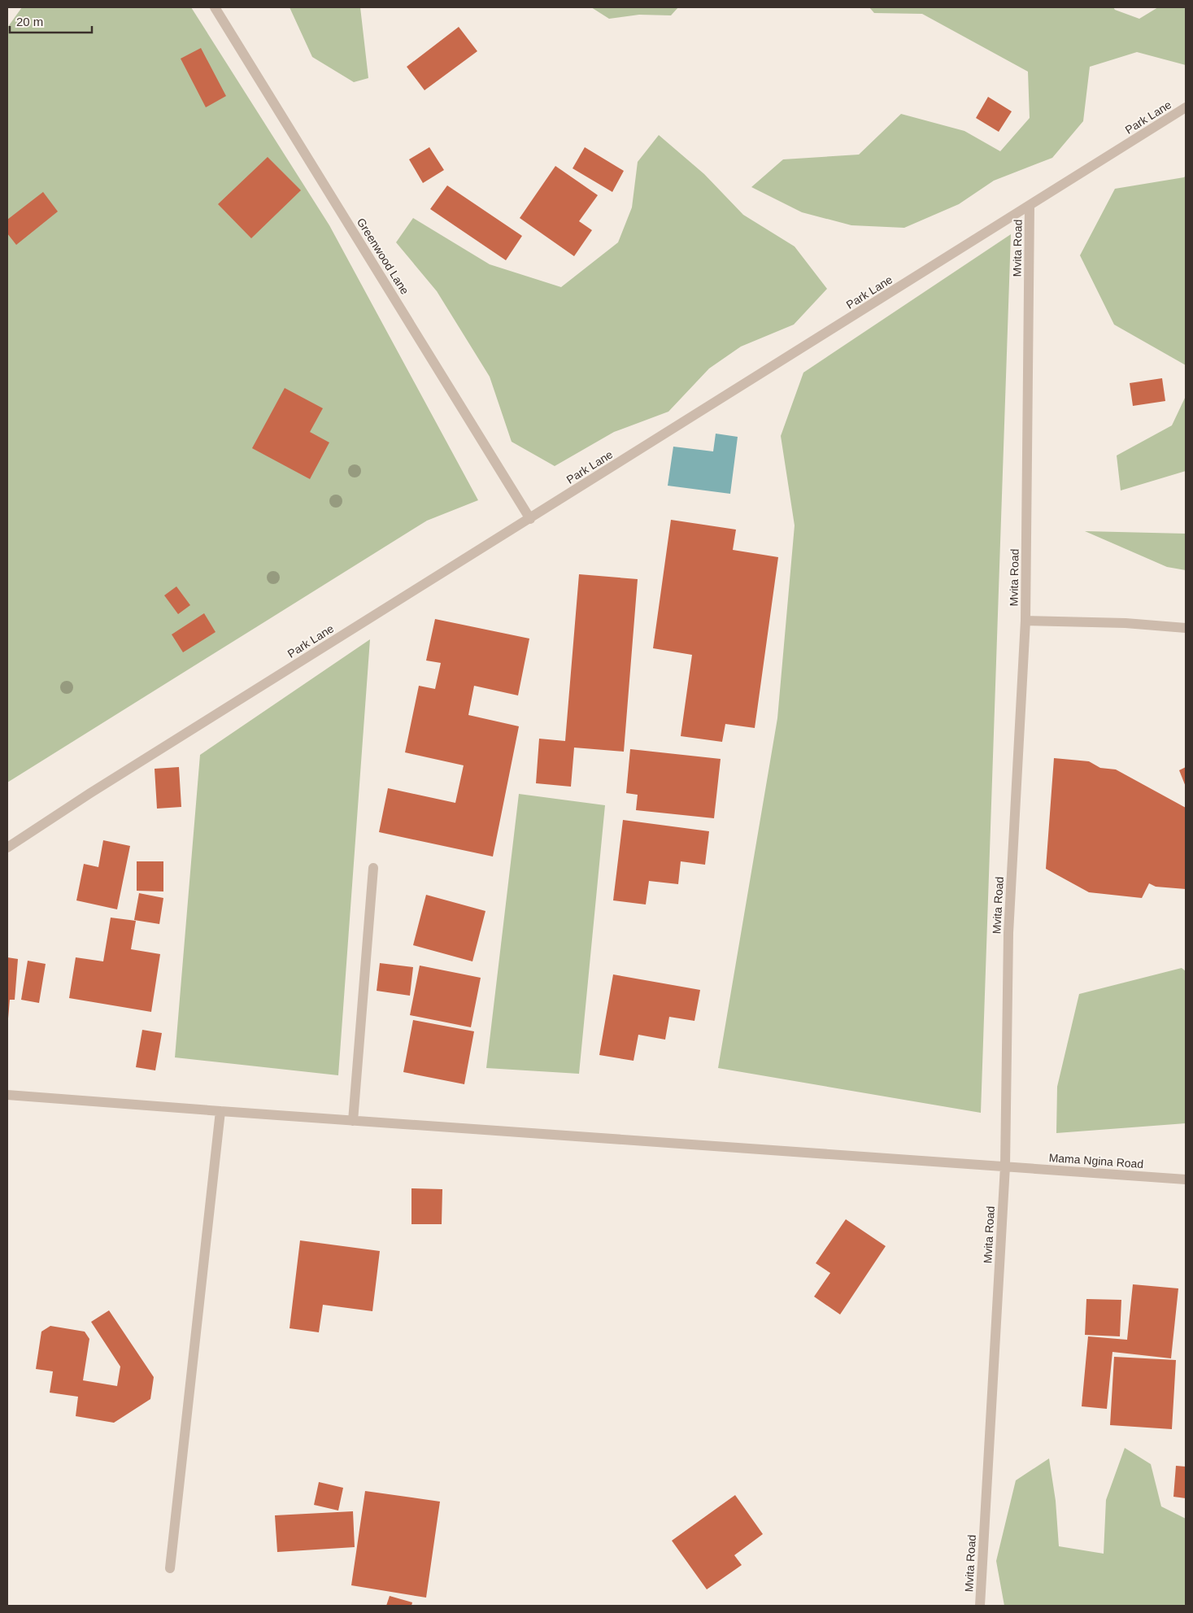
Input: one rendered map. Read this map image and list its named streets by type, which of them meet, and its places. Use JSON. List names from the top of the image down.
{
  "streets": {
    "street": [
      "Park Lane",
      "Mvita Road",
      "Greenwood Lane",
      "Mama Ngina Road"
    ]
  },
  "crossings": [
    ["Park Lane", "Mvita Road"],
    ["Park Lane", "Greenwood Lane"],
    ["Mvita Road", "Mama Ngina Road"]
  ],
  "scale_bar": "20 m"
}
